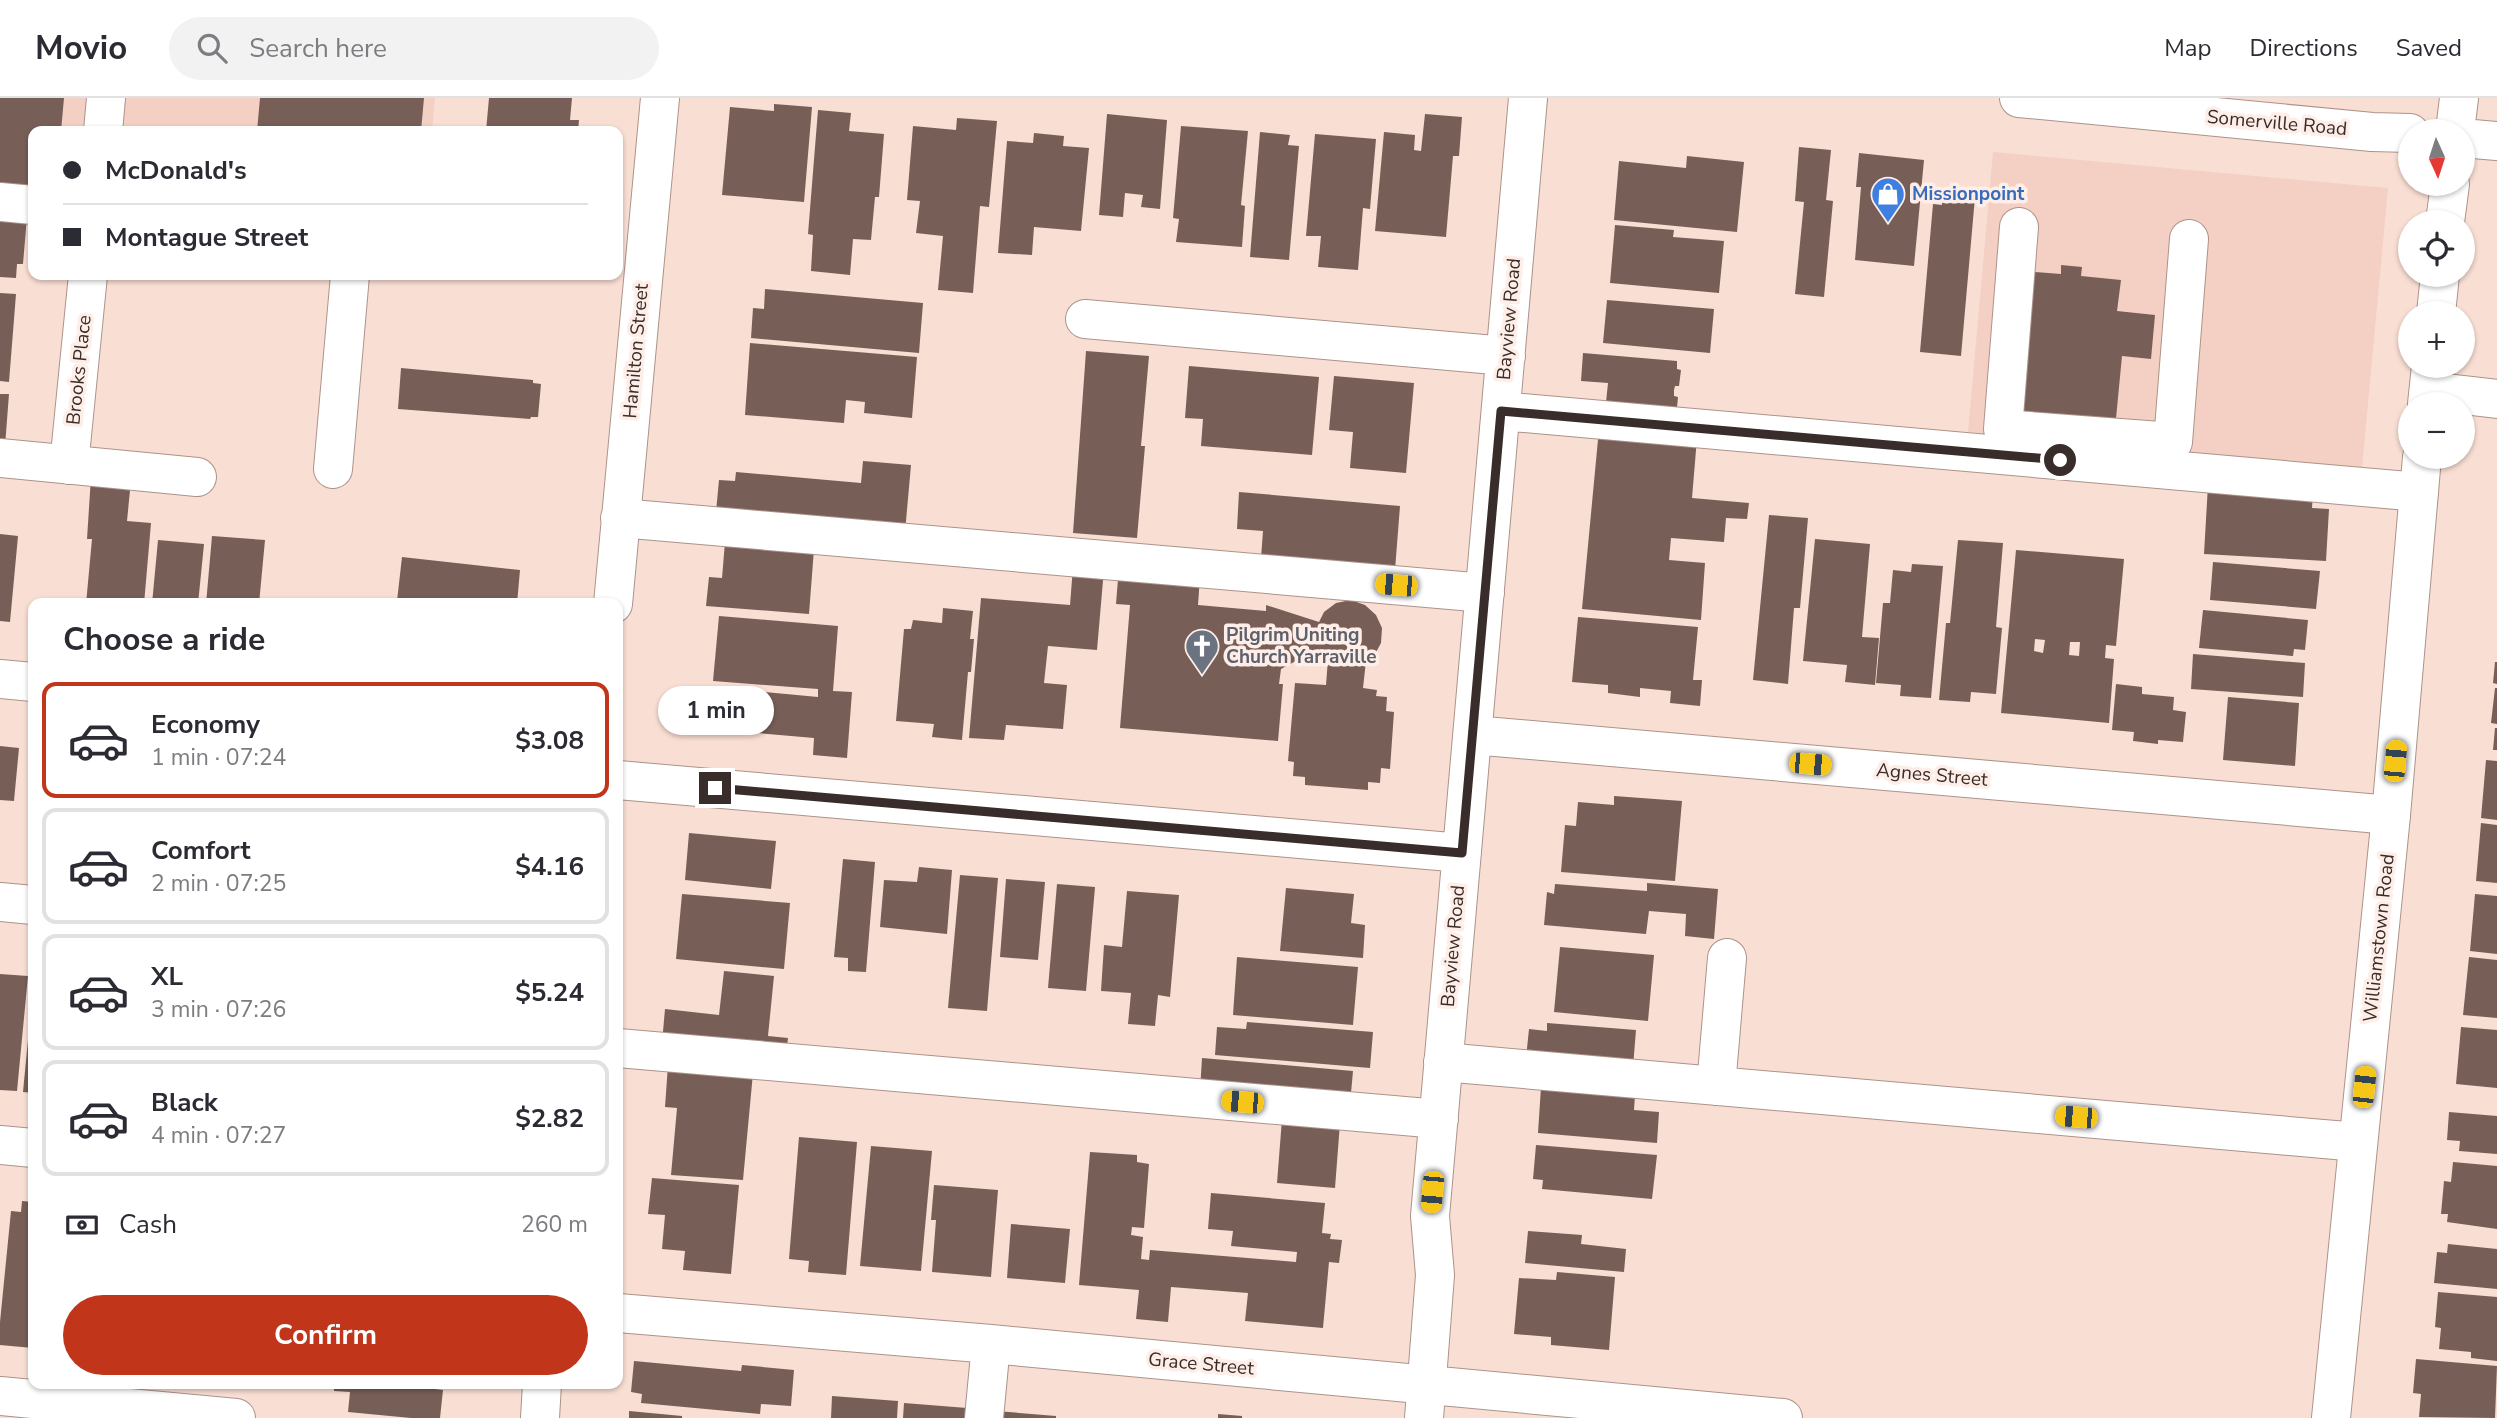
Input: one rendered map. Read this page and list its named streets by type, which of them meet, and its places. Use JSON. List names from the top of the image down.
{
  "streets": {
    "street": [
      "Somerville Road",
      "Bayview Road",
      "Hamilton Street",
      "Brooks Place",
      "Agnes Street",
      "Williamstown Road",
      "Grace Street"
    ]
  },
  "crossings": [
    ["Bayview Road", "Agnes Street"],
    ["Bayview Road", "Grace Street"],
    ["Agnes Street", "Williamstown Road"]
  ],
  "places": {
    "shop": ["Missionpoint"],
    "church": ["Pilgrim Uniting Church Yarraville"]
  },
  "north": "bottom",
  "page": {
    "header": "Movio",
    "search": "Search here",
    "nav": ["Map", "Directions", "Saved"],
    "map_buttons": ["+", "−"],
    "banner": ["McDonald's", "Montague Street"],
    "heading": "Choose a ride",
    "list": [
      {
        "name": "Economy",
        "note": "1 min · 07:24",
        "value": "$3.08"
      },
      {
        "name": "Comfort",
        "note": "2 min · 07:25",
        "value": "$4.16"
      },
      {
        "name": "XL",
        "note": "3 min · 07:26",
        "value": "$5.24"
      },
      {
        "name": "Black",
        "note": "4 min · 07:27",
        "value": "$2.82"
      }
    ],
    "bubble": "1 min",
    "pay": ["Cash", "260 m"],
    "buttons": "Confirm"
  }
}
